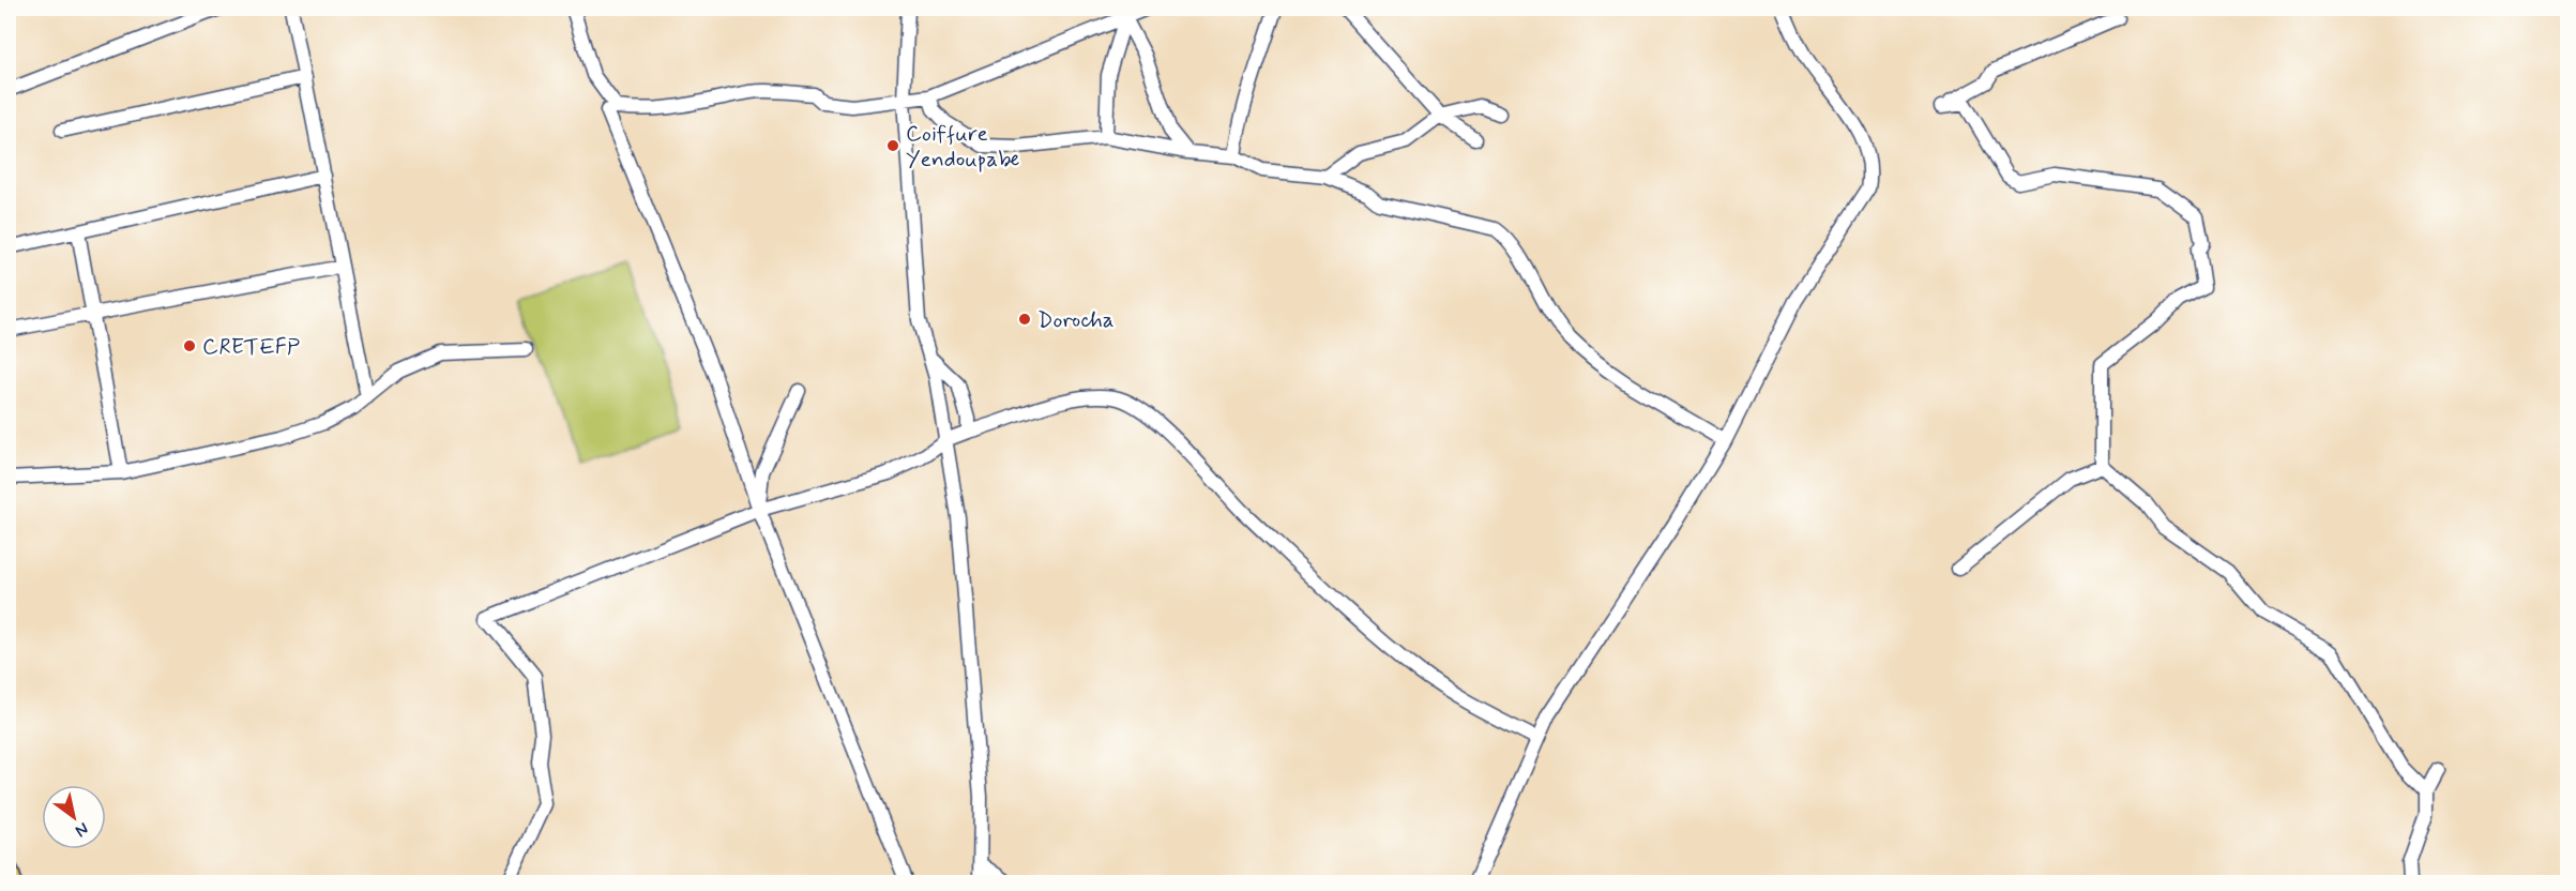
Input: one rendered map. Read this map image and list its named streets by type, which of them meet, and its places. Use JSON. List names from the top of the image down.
{
  "places": ["Coiffure Yendoupabe", "Dorocha", "CRETEFP"],
  "north": "bottom right"
}
